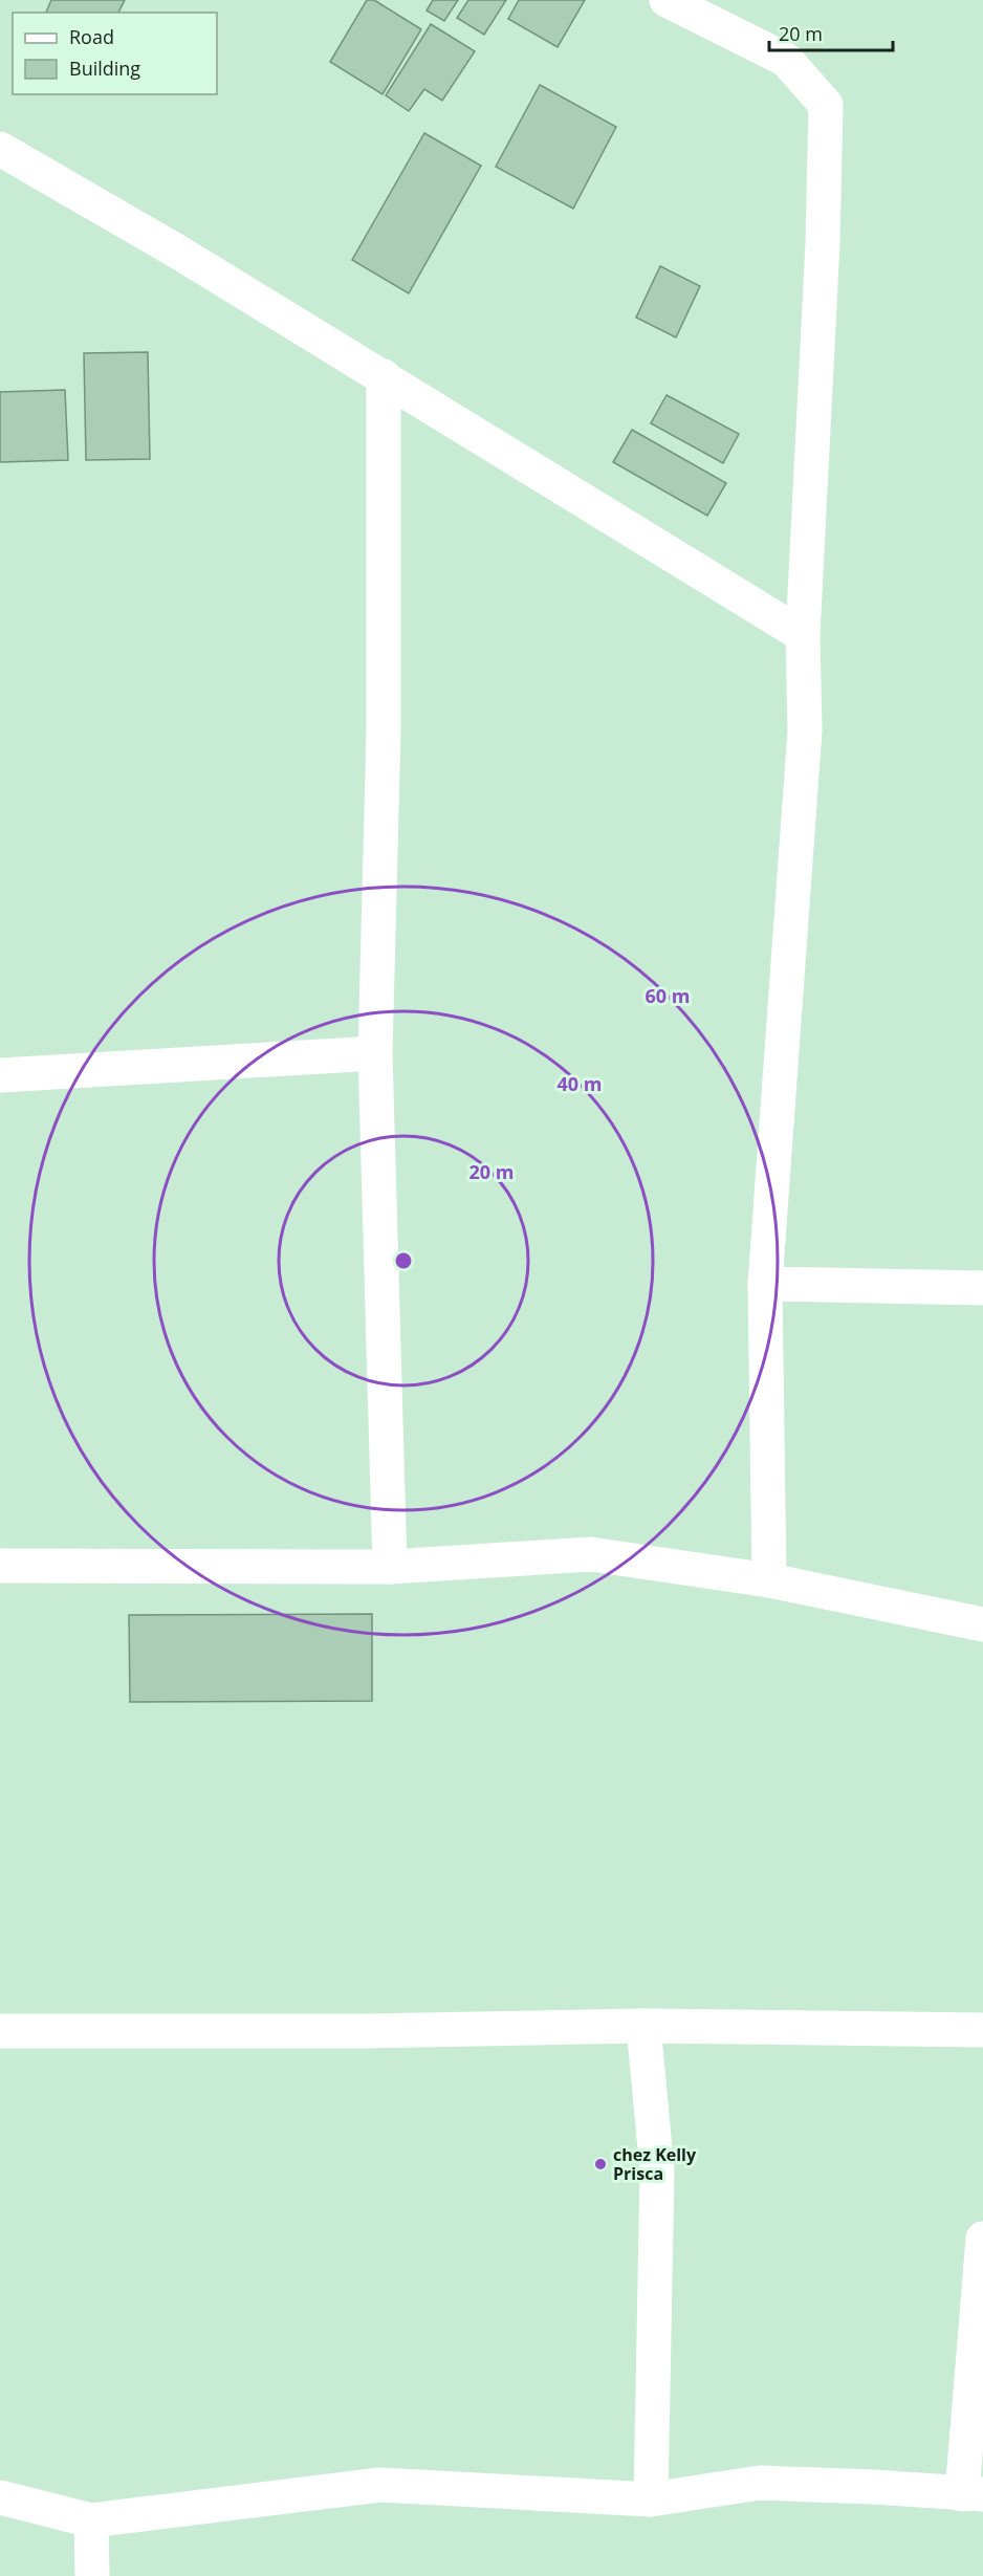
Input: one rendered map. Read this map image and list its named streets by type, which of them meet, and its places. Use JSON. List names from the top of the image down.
{
  "places": ["chez Kelly Prisca"],
  "legend": ["Road", "Building"],
  "scale_bar": "20 m",
  "rings": ["60 m", "40 m", "20 m"]
}
